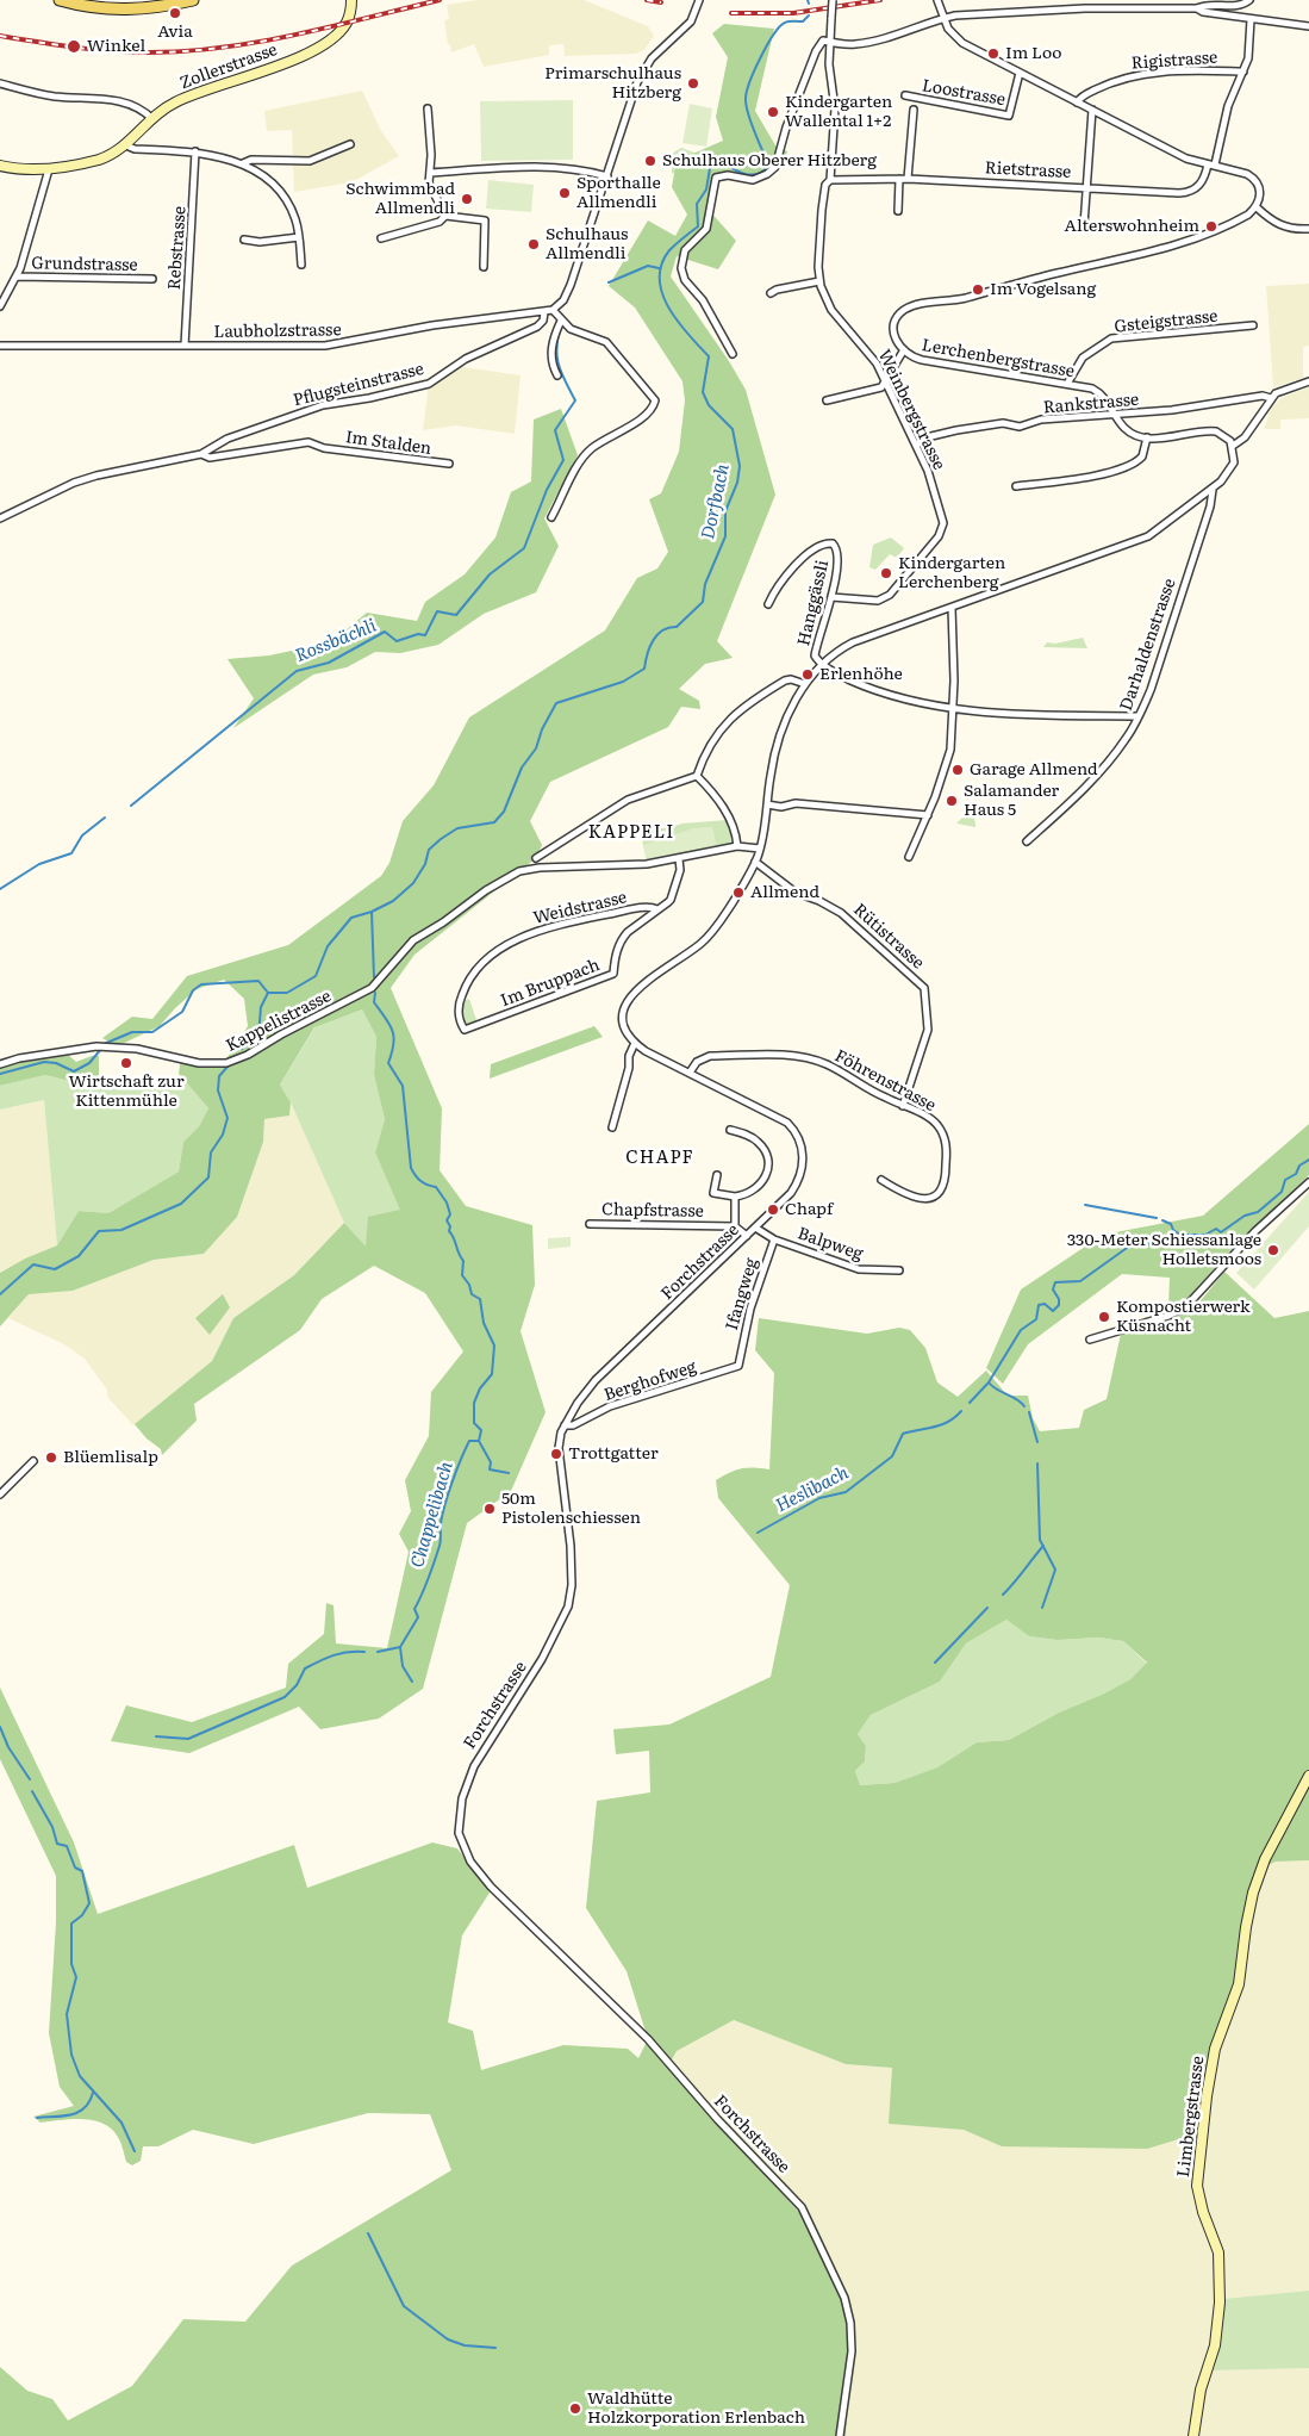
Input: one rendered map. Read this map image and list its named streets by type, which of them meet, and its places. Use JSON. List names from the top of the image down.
{
  "streets": {
    "street": [
      "Rigistrasse",
      "Zollerstrasse",
      "Loostrasse",
      "Rietstrasse",
      "Rebstrasse",
      "Grundstrasse",
      "Gsteigstrasse",
      "Laubholzstrasse",
      "Lerchenbergstrasse",
      "Pflugsteinstrasse",
      "Rankstrasse",
      "Weinbergstrasse",
      "Im Stalden",
      "Hanggässli",
      "Darhaldenstrasse",
      "Weidstrasse",
      "Rütistrasse",
      "Im Bruppach",
      "Kappelistrasse",
      "Föhrenstrasse",
      "Chapfstrasse",
      "Balpweg",
      "Forchstrasse",
      "Ifangweg",
      "Berghofweg",
      "Limbergstrasse"
    ]
  },
  "crossings": [
    ["Rigistrasse", "Rietstrasse"],
    ["Rietstrasse", "Weinbergstrasse"],
    ["Rebstrasse", "Laubholzstrasse"],
    ["Gsteigstrasse", "Lerchenbergstrasse"],
    ["Laubholzstrasse", "Pflugsteinstrasse"],
    ["Lerchenbergstrasse", "Rankstrasse"],
    ["Pflugsteinstrasse", "Im Stalden"],
    ["Rankstrasse", "Weinbergstrasse"],
    ["Weinbergstrasse", "Hanggässli"],
    ["Weidstrasse", "Im Bruppach"],
    ["Rütistrasse", "Föhrenstrasse"],
    ["Im Bruppach", "Kappelistrasse"],
    ["Föhrenstrasse", "Forchstrasse"],
    ["Balpweg", "Forchstrasse"],
    ["Balpweg", "Ifangweg"],
    ["Forchstrasse", "Berghofweg"],
    ["Ifangweg", "Berghofweg"]
  ],
  "districts": ["KAPPELI", "CHAPF"],
  "water": [
    "Dorfbach",
    "Rossbächli",
    "Heslibach",
    "Chappelibach"
  ],
  "places": [
    "Avia",
    "Winkel",
    "Im Loo",
    "Primarschulhaus Hitzberg",
    "Kindergarten Wallental 1+2",
    "Schulhaus Oberer Hitzberg",
    "Sporthalle Allmendli",
    "Schwimmbad Allmendli",
    "Alterswohnheim",
    "Schulhaus Allmendli",
    "Im Vogelsang",
    "Kindergarten Lerchenberg",
    "Erlenhöhe",
    "Garage Allmend",
    "Salamander Haus 5",
    "Allmend",
    "Wirtschaft zur Kittenmühle",
    "Chapf",
    "330-Meter Schiessanlage Holletsmoos",
    "Kompostierwerk Küsnacht",
    "Trottgatter",
    "Blüemlisalp",
    "50m Pistolenschiessen",
    "Waldhütte Holzkorporation Erlenbach"
  ]
}
